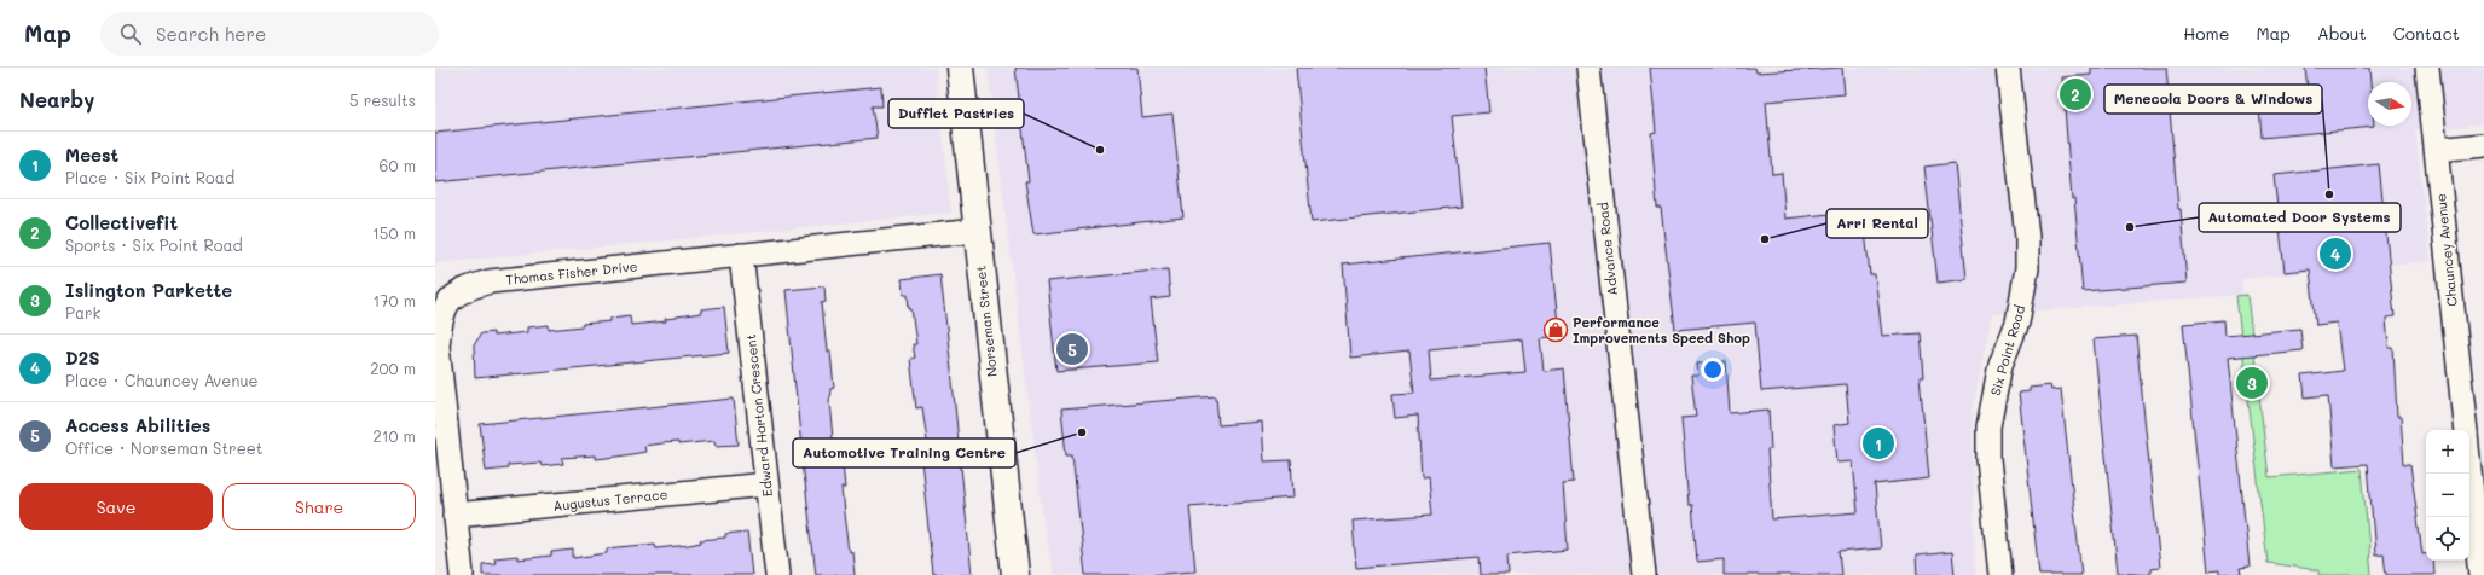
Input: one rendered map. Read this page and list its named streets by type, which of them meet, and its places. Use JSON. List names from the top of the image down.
{
  "streets": {
    "street": [
      "Advance Road",
      "Chauncey Avenue",
      "Thomas Fisher Drive",
      "Norseman Street",
      "Six Point Road",
      "Edward Horton Crescent",
      "Augustus Terrace"
    ]
  },
  "crossings": [
    ["Thomas Fisher Drive", "Norseman Street"],
    ["Thomas Fisher Drive", "Edward Horton Crescent"],
    ["Thomas Fisher Drive", "Augustus Terrace"],
    ["Edward Horton Crescent", "Augustus Terrace"]
  ],
  "places": {
    "other": [
      "Dufflet Pastries",
      "Menecola Doors & Windows",
      "Automated Door Systems",
      "Arri Rental",
      "Automotive Training Centre"
    ],
    "shop": ["Performance Improvements Speed Shop"]
  },
  "north": "right",
  "page": {
    "header": "Map",
    "search": "Search here",
    "nav": [
      "Home",
      "Map",
      "About",
      "Contact"
    ],
    "heading": ["Nearby", "5 results"],
    "pins": [
      "2",
      "4",
      "5",
      "3",
      "1"
    ],
    "list": [
      {
        "mark": "1",
        "name": "Meest",
        "note": "Place · Six Point Road",
        "value": "60 m"
      },
      {
        "mark": "2",
        "name": "Collectivefit",
        "note": "Sports · Six Point Road",
        "value": "150 m"
      },
      {
        "mark": "3",
        "name": "Islington Parkette",
        "note": "Park",
        "value": "170 m"
      },
      {
        "mark": "4",
        "name": "D2S",
        "note": "Place · Chauncey Avenue",
        "value": "200 m"
      },
      {
        "mark": "5",
        "name": "Access Abilities",
        "note": "Office · Norseman Street",
        "value": "210 m"
      }
    ],
    "map_buttons": ["+", "−"],
    "buttons": ["Save", "Share"]
  }
}
